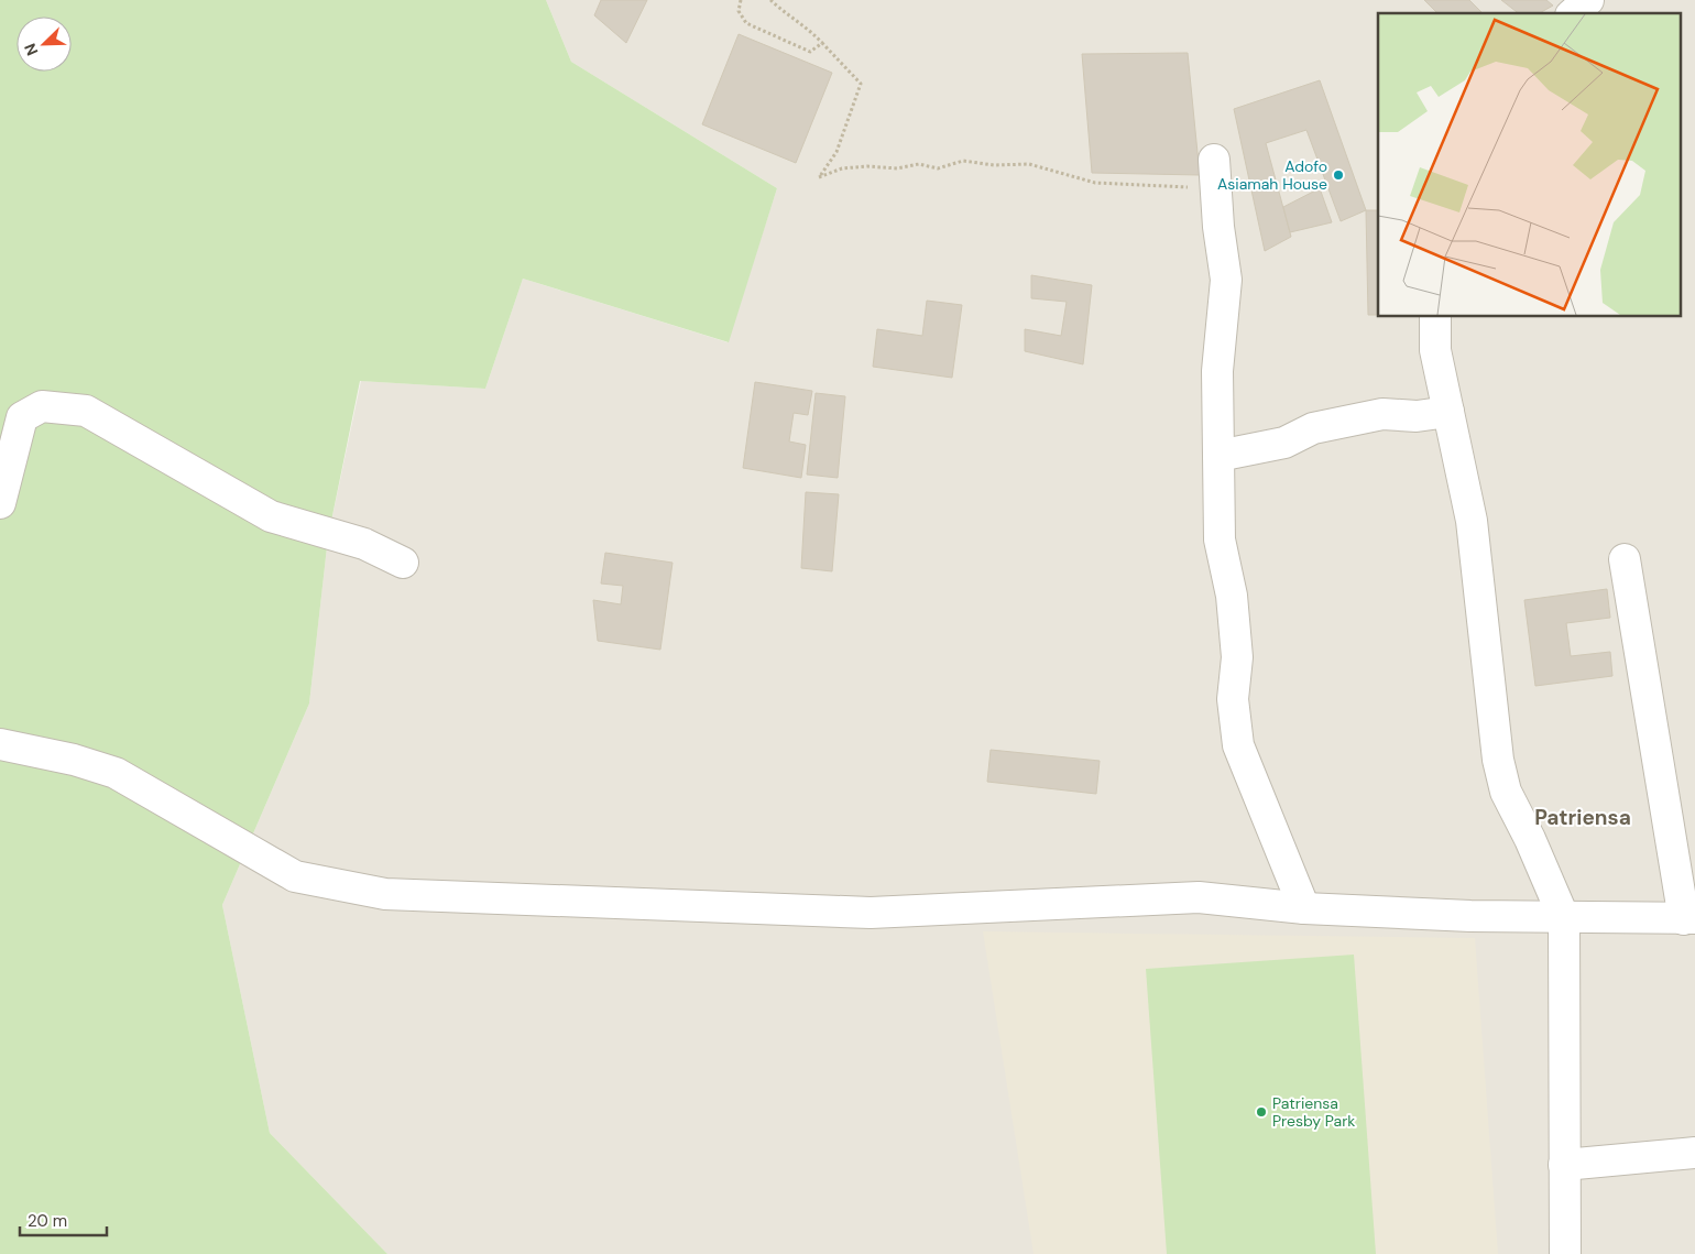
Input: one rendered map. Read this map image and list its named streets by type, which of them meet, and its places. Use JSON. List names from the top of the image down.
{
  "districts": ["Patriensa"],
  "places": ["Adofo Asiamah House", "Patriensa Presby Park"],
  "scale_bar": "20 m",
  "north": "bottom left"
}
